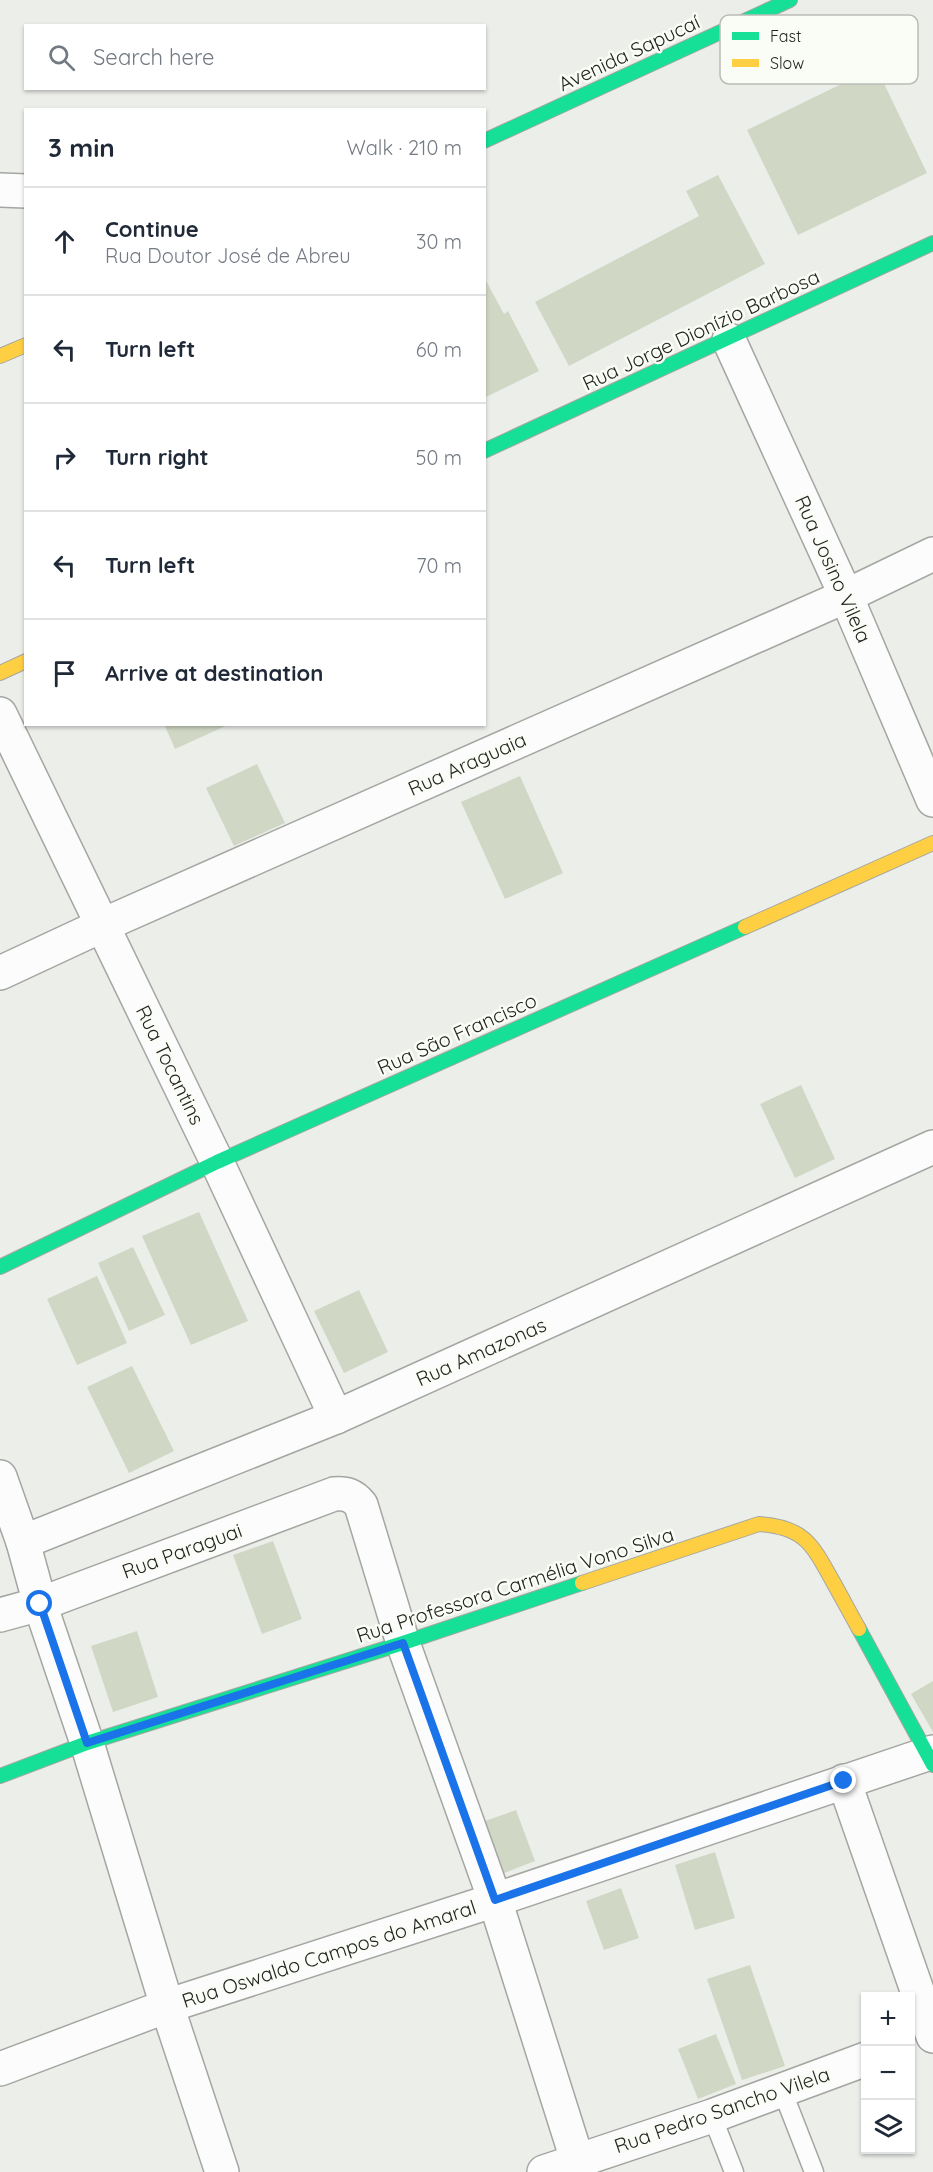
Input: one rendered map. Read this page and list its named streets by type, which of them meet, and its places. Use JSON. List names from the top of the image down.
{
  "streets": {
    "street": [
      "Avenida Sapucaí",
      "Rua Jorge Dionízio Barbosa",
      "Rua Josino Vilela",
      "Rua Araguaia",
      "Rua São Francisco",
      "Rua Tocantins",
      "Rua Amazonas",
      "Rua Paraguai",
      "Rua Professora Carmélia Vono Silva",
      "Rua Oswaldo Campos do Amaral",
      "Rua Pedro Sancho Vilela"
    ]
  },
  "crossings": [
    ["Rua Jorge Dionízio Barbosa", "Rua Josino Vilela"],
    ["Rua Josino Vilela", "Rua Araguaia"],
    ["Rua Araguaia", "Rua Tocantins"],
    ["Rua São Francisco", "Rua Tocantins"],
    ["Rua Tocantins", "Rua Amazonas"],
    ["Rua Paraguai", "Rua Professora Carmélia Vono Silva"],
    ["Rua Professora Carmélia Vono Silva", "Rua Oswaldo Campos do Amaral"]
  ],
  "legend": ["Fast", "Slow"],
  "page": {
    "search": "Search here",
    "heading": ["3 min", "Walk · 210 m"],
    "list": [
      ["Continue", "Rua Doutor José de Abreu", "30 m"],
      ["Turn left", "60 m"],
      ["Turn right", "50 m"],
      ["Turn left", "70 m"],
      "Arrive at destination"
    ],
    "map_buttons": ["+", "−"]
  }
}
